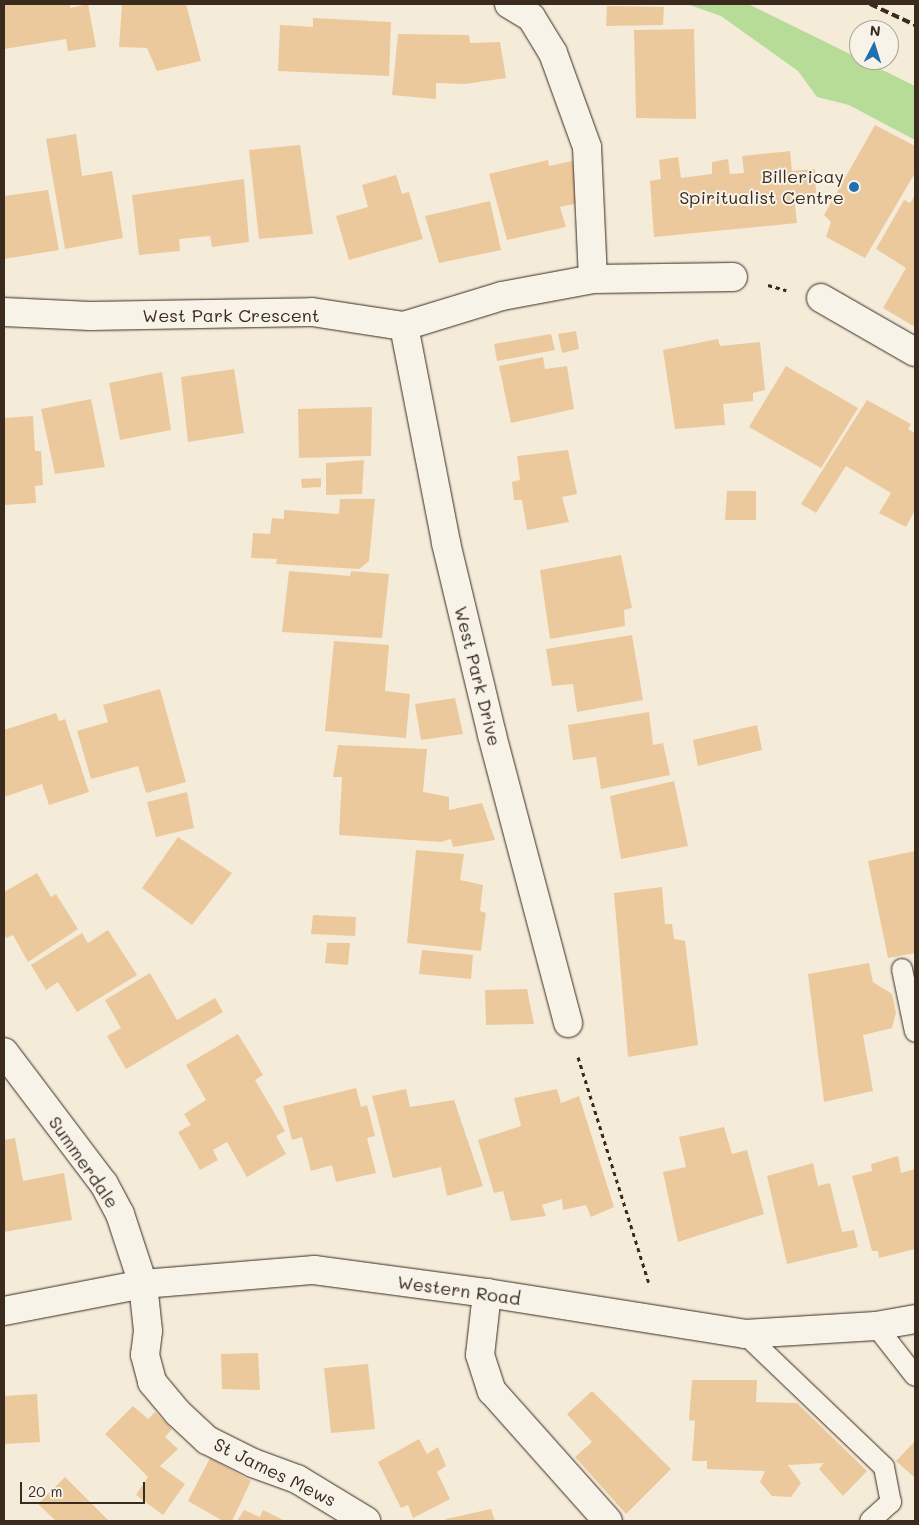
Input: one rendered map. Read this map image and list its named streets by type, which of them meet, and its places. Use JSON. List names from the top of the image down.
{
  "streets": {
    "street": [
      "West Park Crescent",
      "West Park Drive",
      "Summerdale",
      "Western Road",
      "St James Mews"
    ]
  },
  "crossings": [
    ["West Park Crescent", "West Park Drive"],
    ["Summerdale", "Western Road"],
    ["Summerdale", "St James Mews"],
    ["Western Road", "St James Mews"]
  ],
  "places": ["Billericay Spiritualist Centre"],
  "scale_bar": "20 m",
  "north": "top"
}
